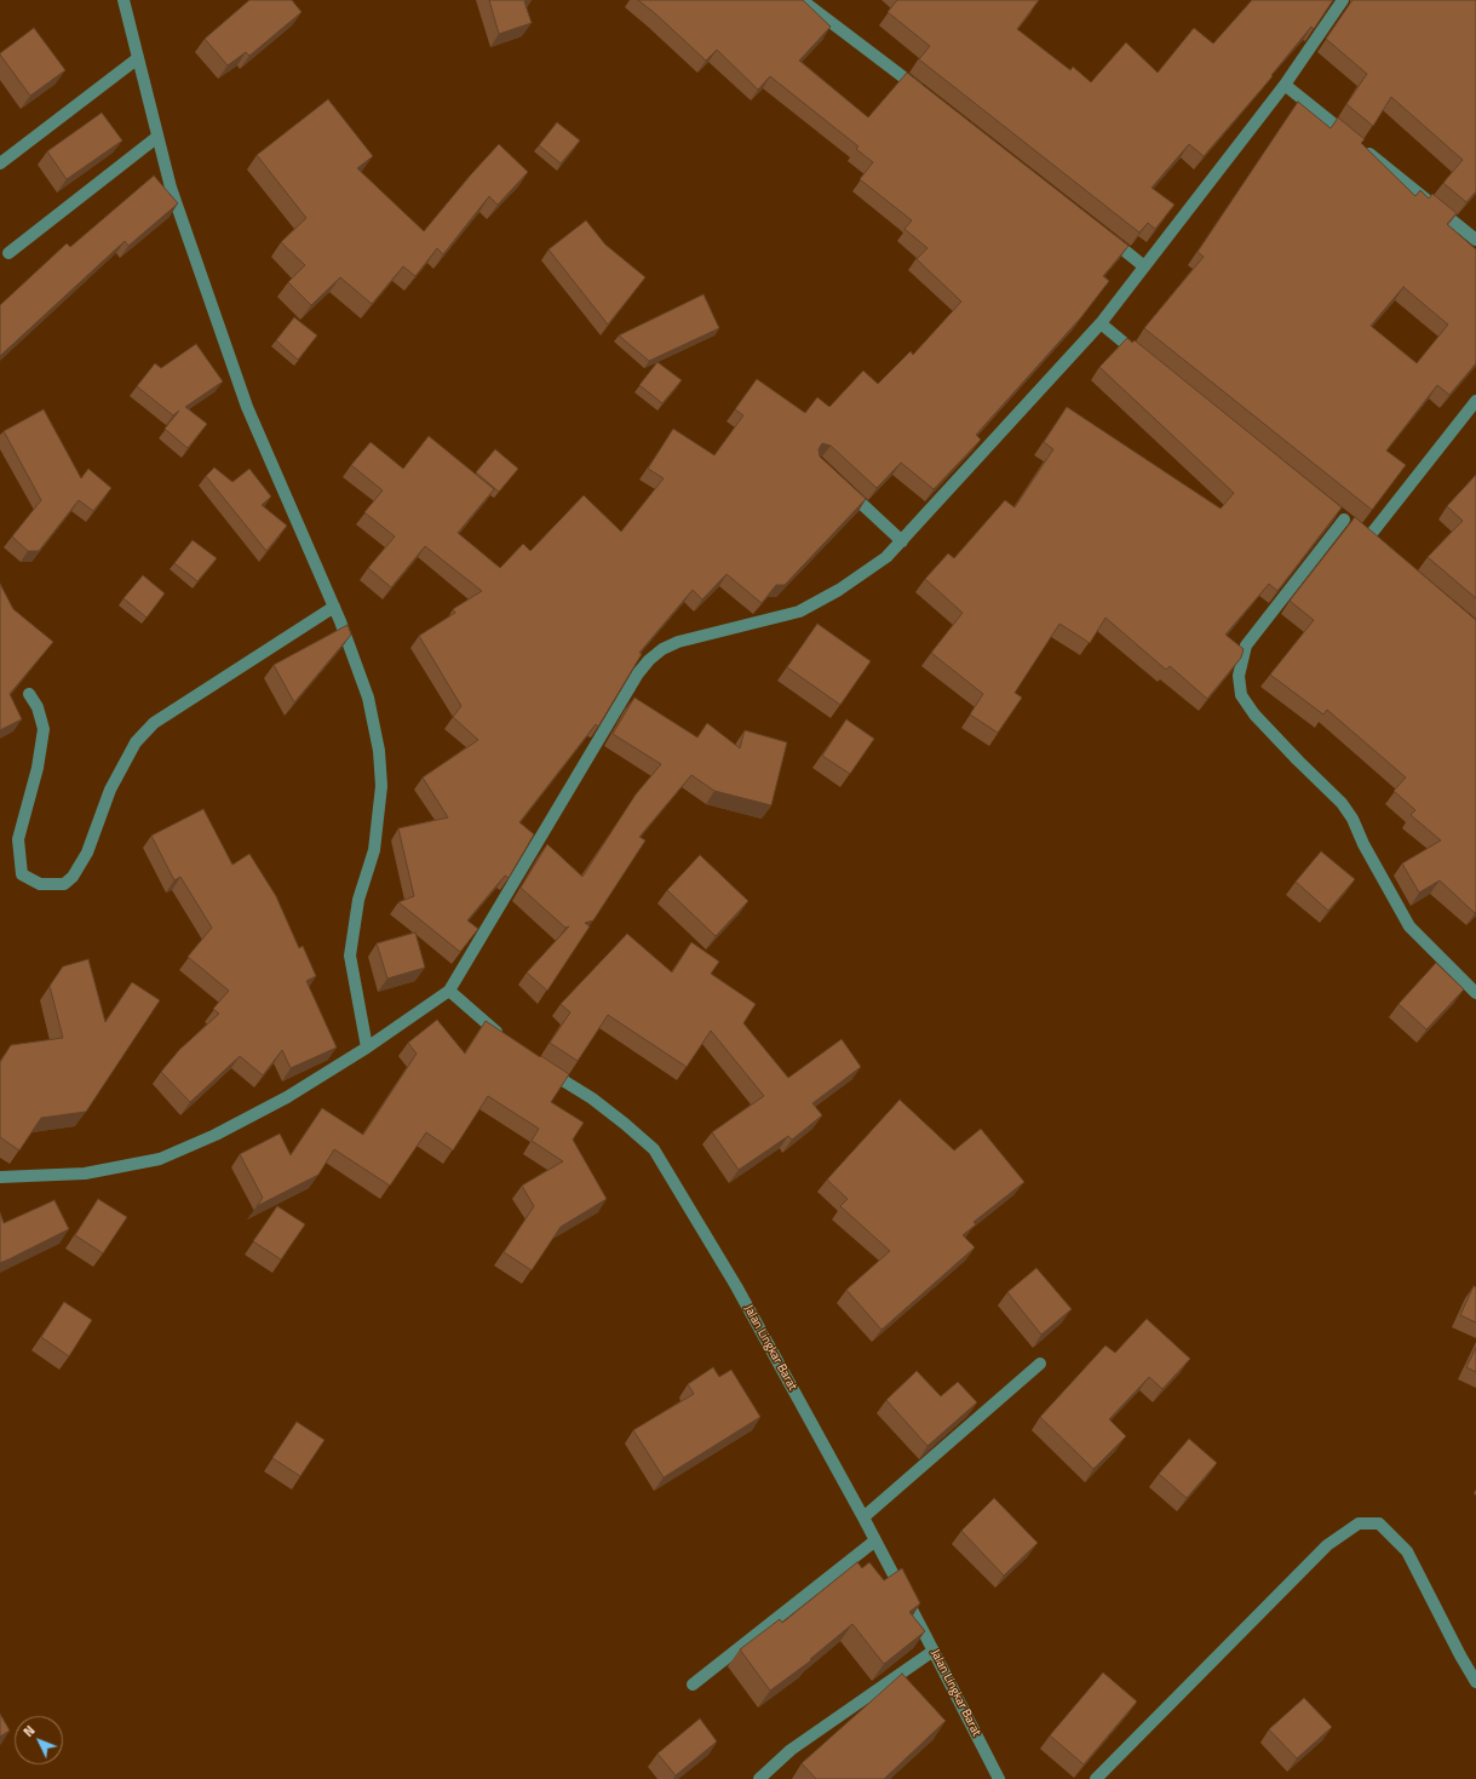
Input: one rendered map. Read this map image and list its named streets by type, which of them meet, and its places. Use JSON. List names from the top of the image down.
{
  "streets": {
    "street": ["Jalan Lingkar Barat"]
  },
  "north": "top left"
}
